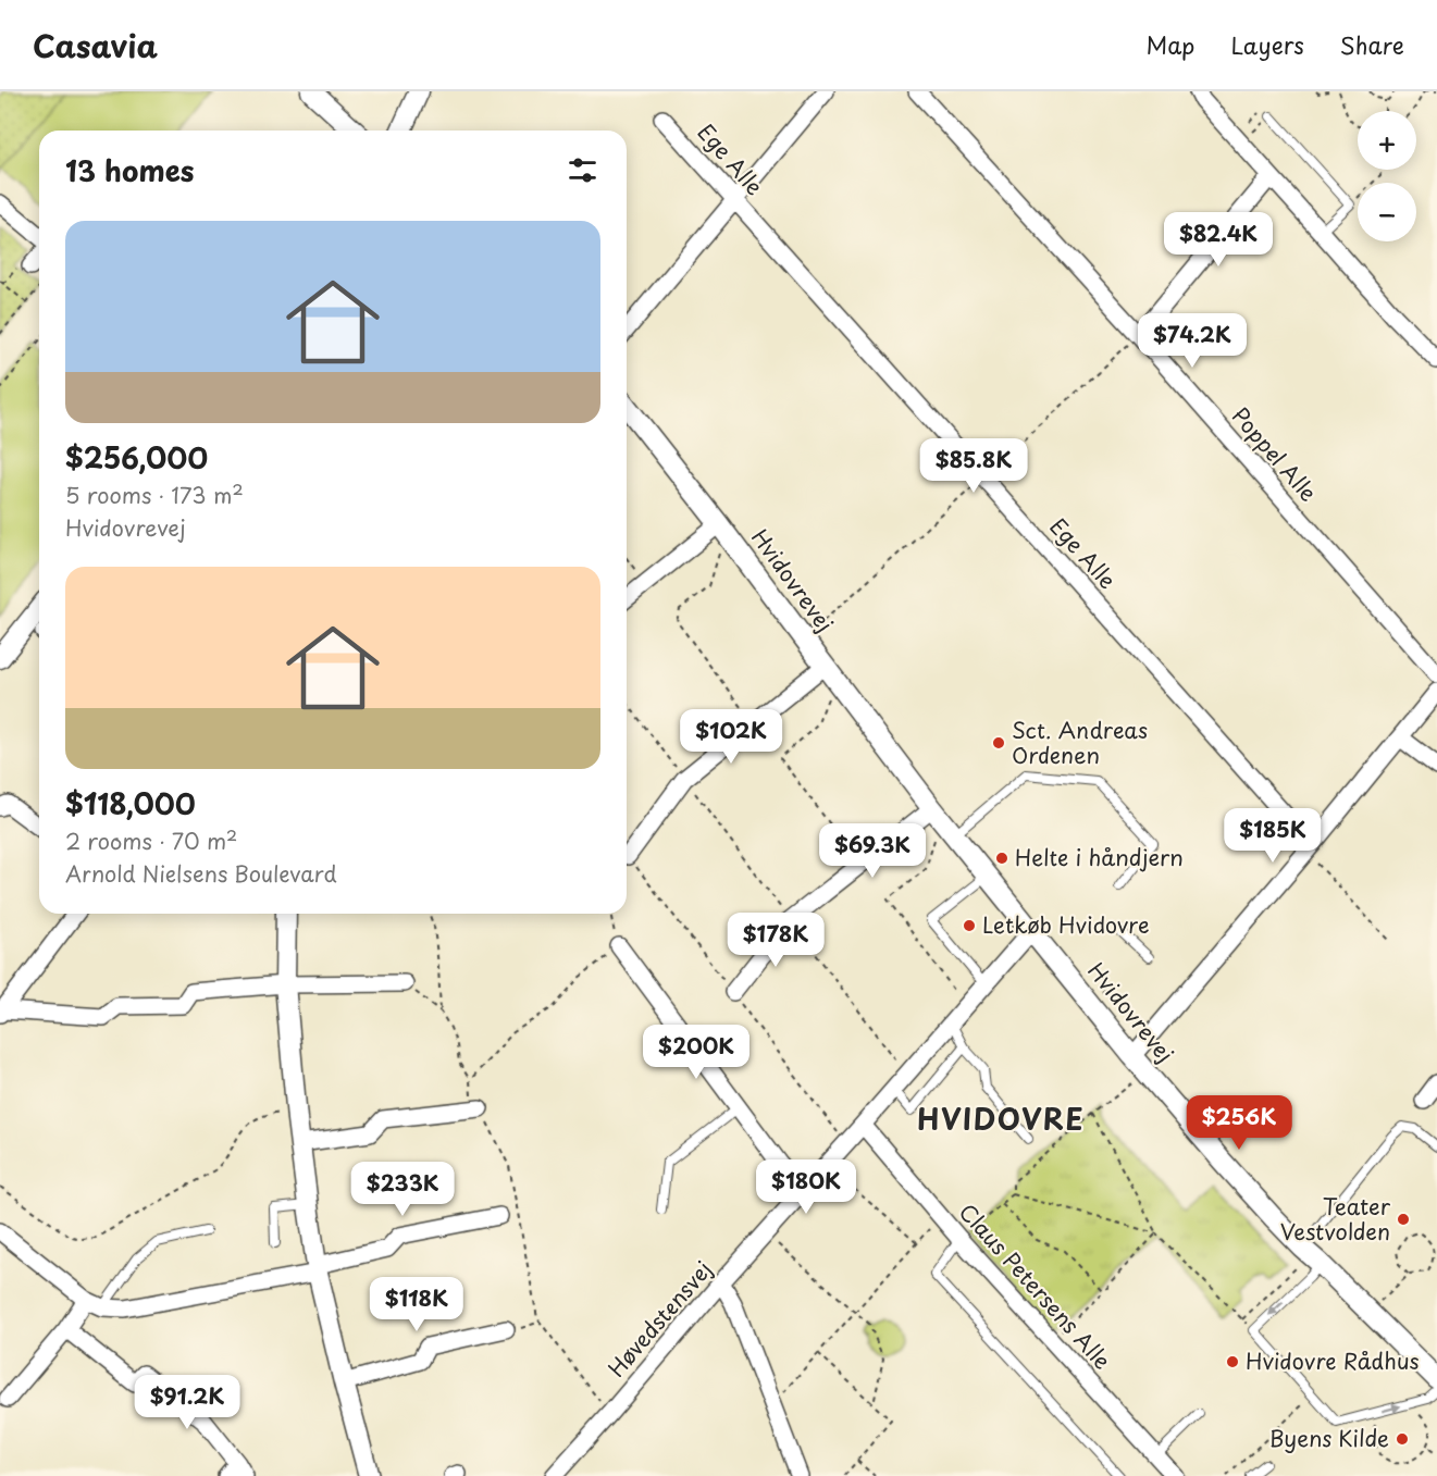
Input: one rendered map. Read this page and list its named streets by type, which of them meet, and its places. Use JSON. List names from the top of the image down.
{
  "streets": {
    "street": [
      "Ege Alle",
      "Poppel Alle",
      "Hvidovrevej",
      "Claus Petersens Alle",
      "Høvedstensvej"
    ]
  },
  "crossings": [
    ["Hvidovrevej", "Høvedstensvej"],
    ["Claus Petersens Alle", "Høvedstensvej"]
  ],
  "districts": ["HVIDOVRE"],
  "places": [
    "Sct. Andreas Ordenen",
    "Helte i håndjern",
    "Letkøb Hvidovre",
    "Teater Vestvolden",
    "Hvidovre Rådhus",
    "Byens Kilde"
  ],
  "page": {
    "header": "Casavia",
    "nav": ["Map", "Layers", "Share"],
    "map_buttons": ["+", "−"],
    "heading": "13 homes",
    "list": [
      {
        "name": "$256,000",
        "note": "5 rooms · 173 m² · Hvidovrevej"
      },
      {
        "name": "$118,000",
        "note": "2 rooms · 70 m² · Arnold Nielsens Boulevard"
      }
    ],
    "price": [
      "$82.4K",
      "$74.2K",
      "$85.8K",
      "$102K",
      "$185K",
      "$69.3K",
      "$178K",
      "$200K",
      "$256K",
      "$180K",
      "$233K",
      "$118K",
      "$91.2K"
    ]
  }
}
